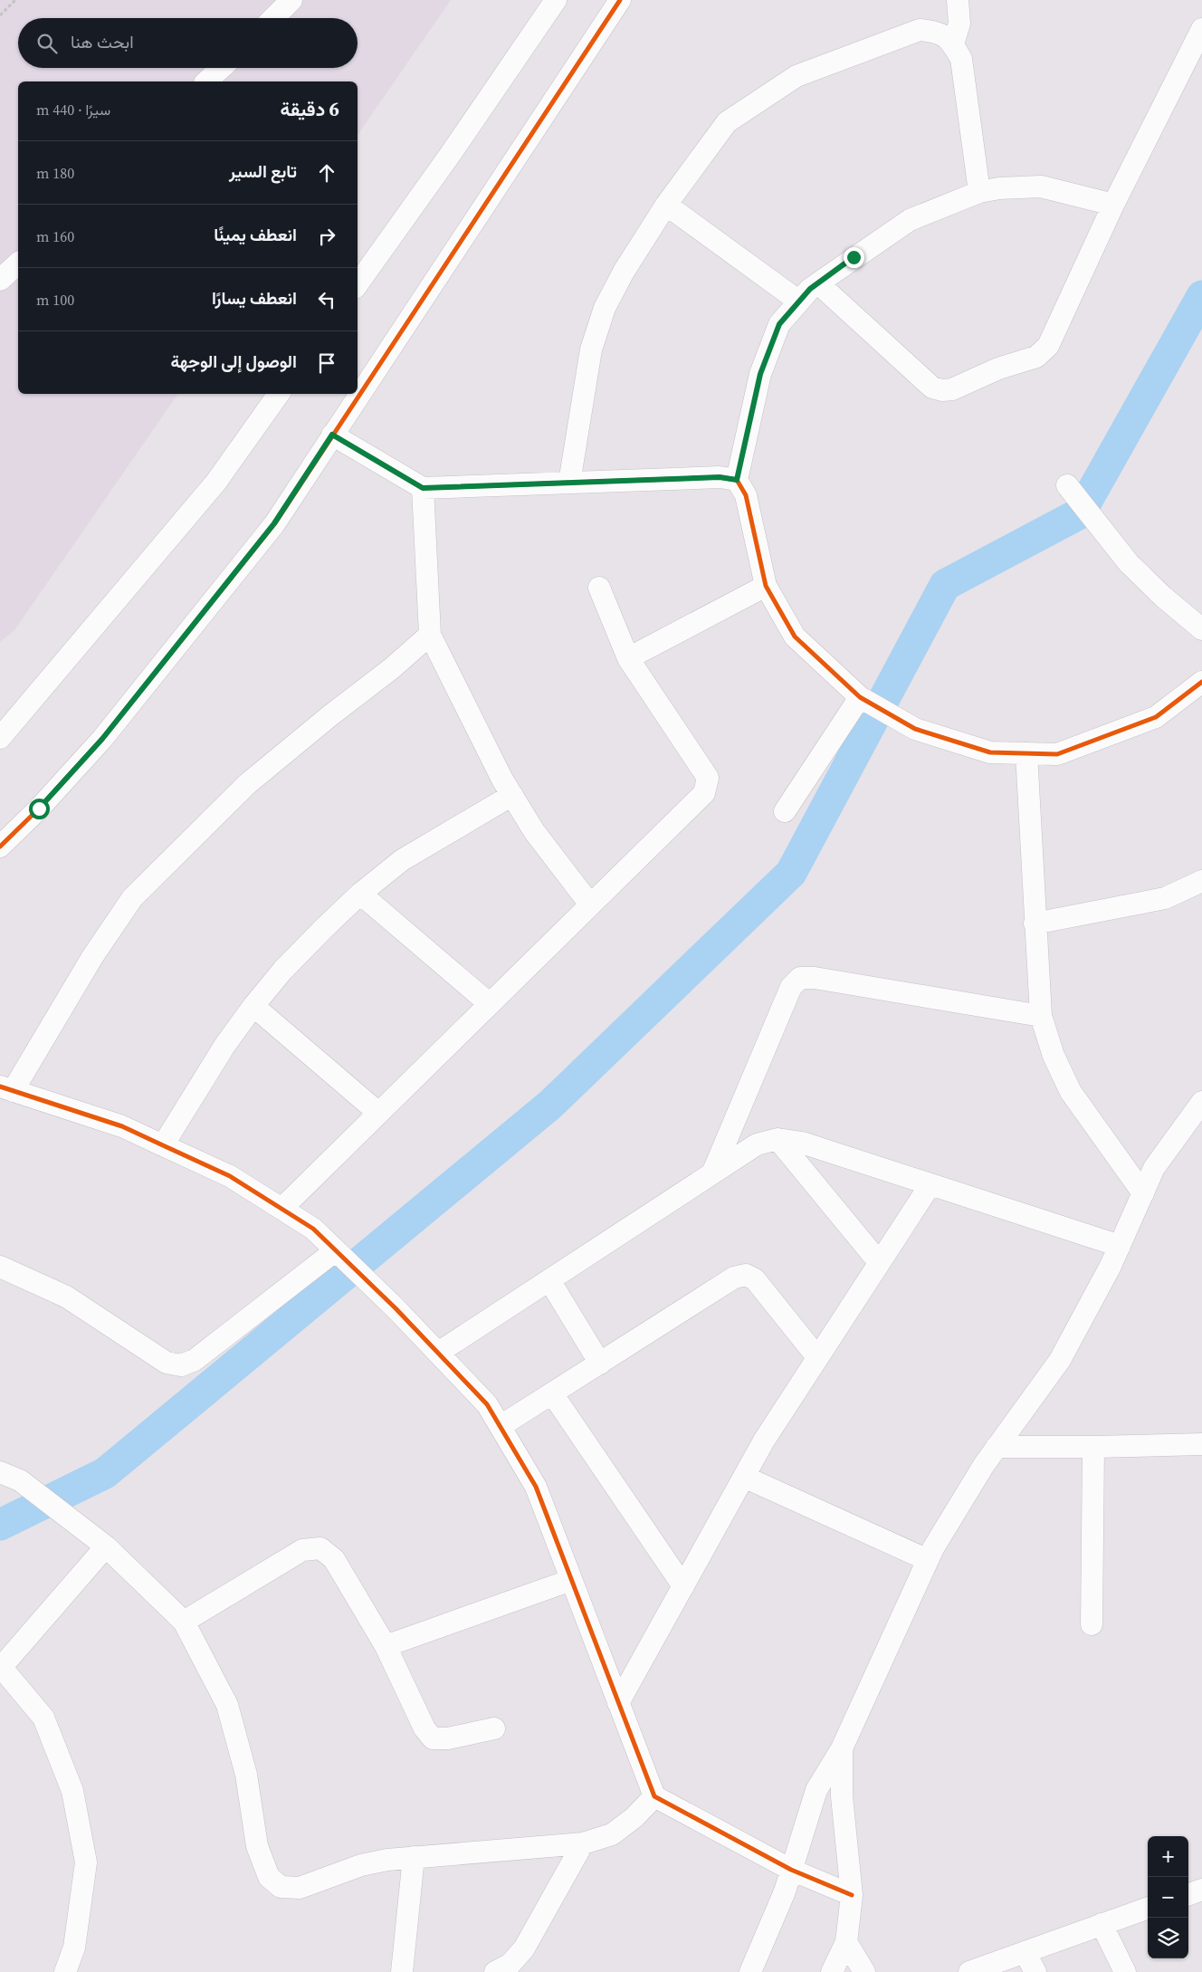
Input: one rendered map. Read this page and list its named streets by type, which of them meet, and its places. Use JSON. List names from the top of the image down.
{
  "page": {
    "search": "ابحث هنا",
    "heading": ["6 دقيقة", "سيرًا · 440 m"],
    "list": [
      ["تابع السير", "180 m"],
      ["انعطف يمينًا", "160 m"],
      ["انعطف يسارًا", "100 m"],
      "الوصول إلى الوجهة"
    ],
    "map_buttons": ["+", "−"]
  }
}
